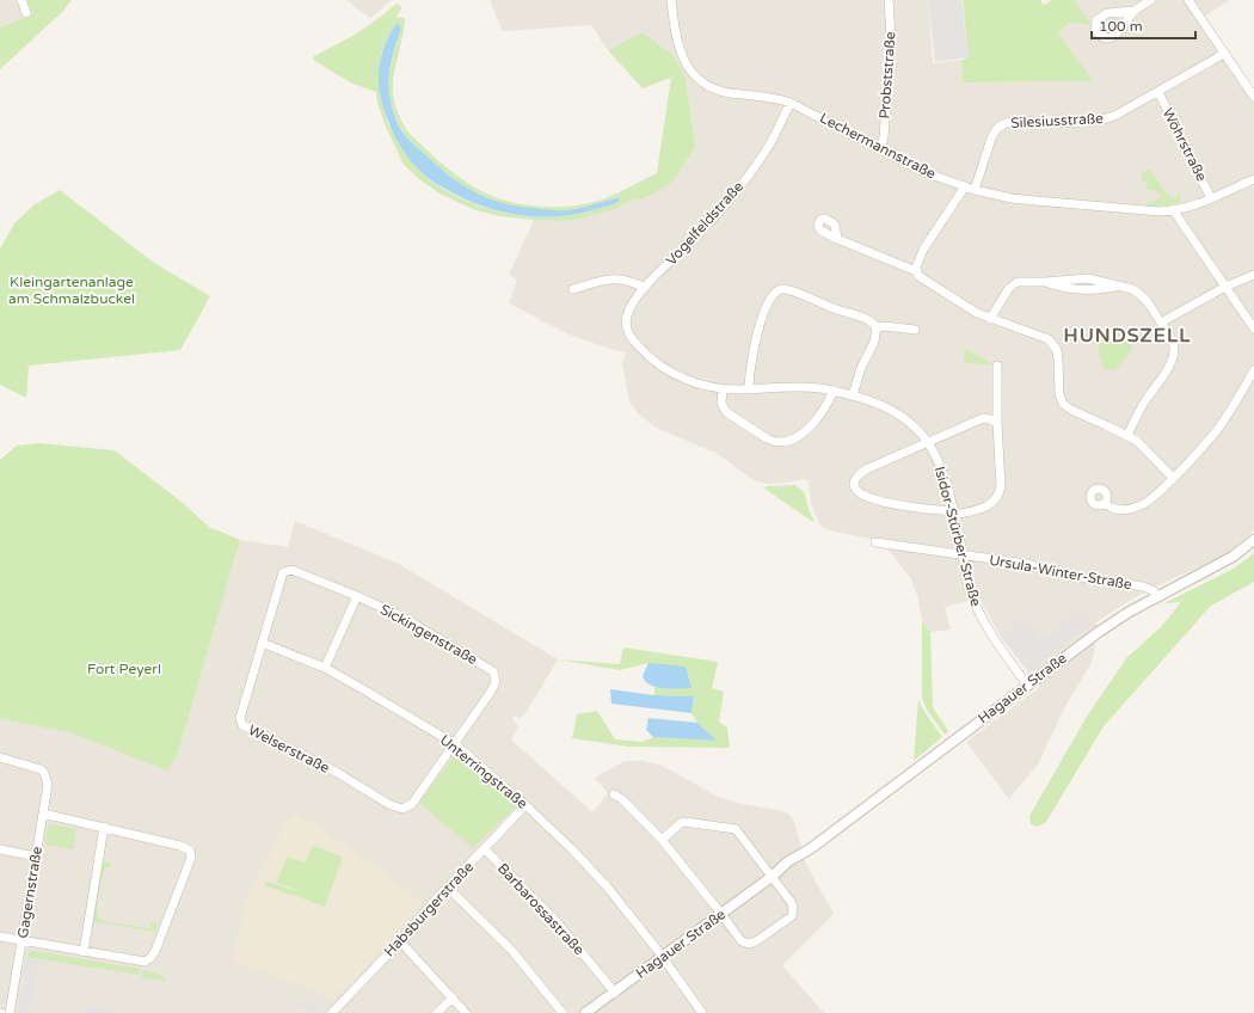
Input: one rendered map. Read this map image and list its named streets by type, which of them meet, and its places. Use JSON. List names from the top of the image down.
{
  "streets": {
    "street": [
      "Probststraße",
      "Silesiusstraße",
      "Wöhrstraße",
      "Lechermannstraße",
      "Vogelfeldstraße",
      "Isidor-Stürber-Straße",
      "Ursula-Winter-Straße",
      "Sickingenstraße",
      "Hagauer Straße",
      "Welserstraße",
      "Unterringstraße",
      "Gagernstraße",
      "Habsburgerstraße",
      "Barbarossastraße"
    ]
  },
  "crossings": [
    ["Probststraße", "Lechermannstraße"],
    ["Silesiusstraße", "Wöhrstraße"],
    ["Silesiusstraße", "Lechermannstraße"],
    ["Wöhrstraße", "Lechermannstraße"],
    ["Lechermannstraße", "Vogelfeldstraße"],
    ["Vogelfeldstraße", "Isidor-Stürber-Straße"],
    ["Isidor-Stürber-Straße", "Ursula-Winter-Straße"],
    ["Isidor-Stürber-Straße", "Hagauer Straße"],
    ["Ursula-Winter-Straße", "Hagauer Straße"],
    ["Sickingenstraße", "Welserstraße"],
    ["Sickingenstraße", "Unterringstraße"],
    ["Hagauer Straße", "Unterringstraße"],
    ["Hagauer Straße", "Barbarossastraße"],
    ["Welserstraße", "Unterringstraße"],
    ["Unterringstraße", "Habsburgerstraße"],
    ["Habsburgerstraße", "Barbarossastraße"]
  ],
  "districts": ["HUNDSZELL"],
  "parks": ["Kleingartenanlage am Schmalzbuckel", "Fort Peyerl"],
  "scale_bar": "100 m"
}
